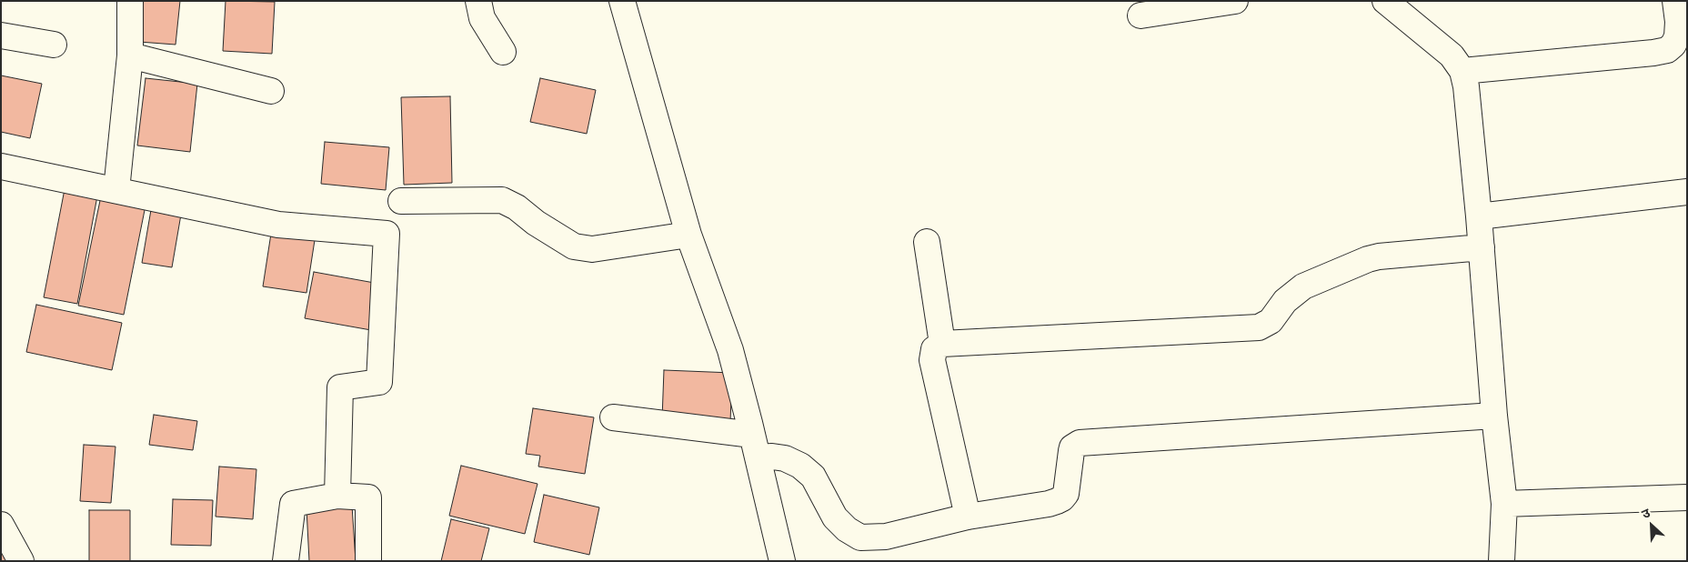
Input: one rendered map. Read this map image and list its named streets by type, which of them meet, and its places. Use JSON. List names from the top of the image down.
{
  "north": "top left"
}
